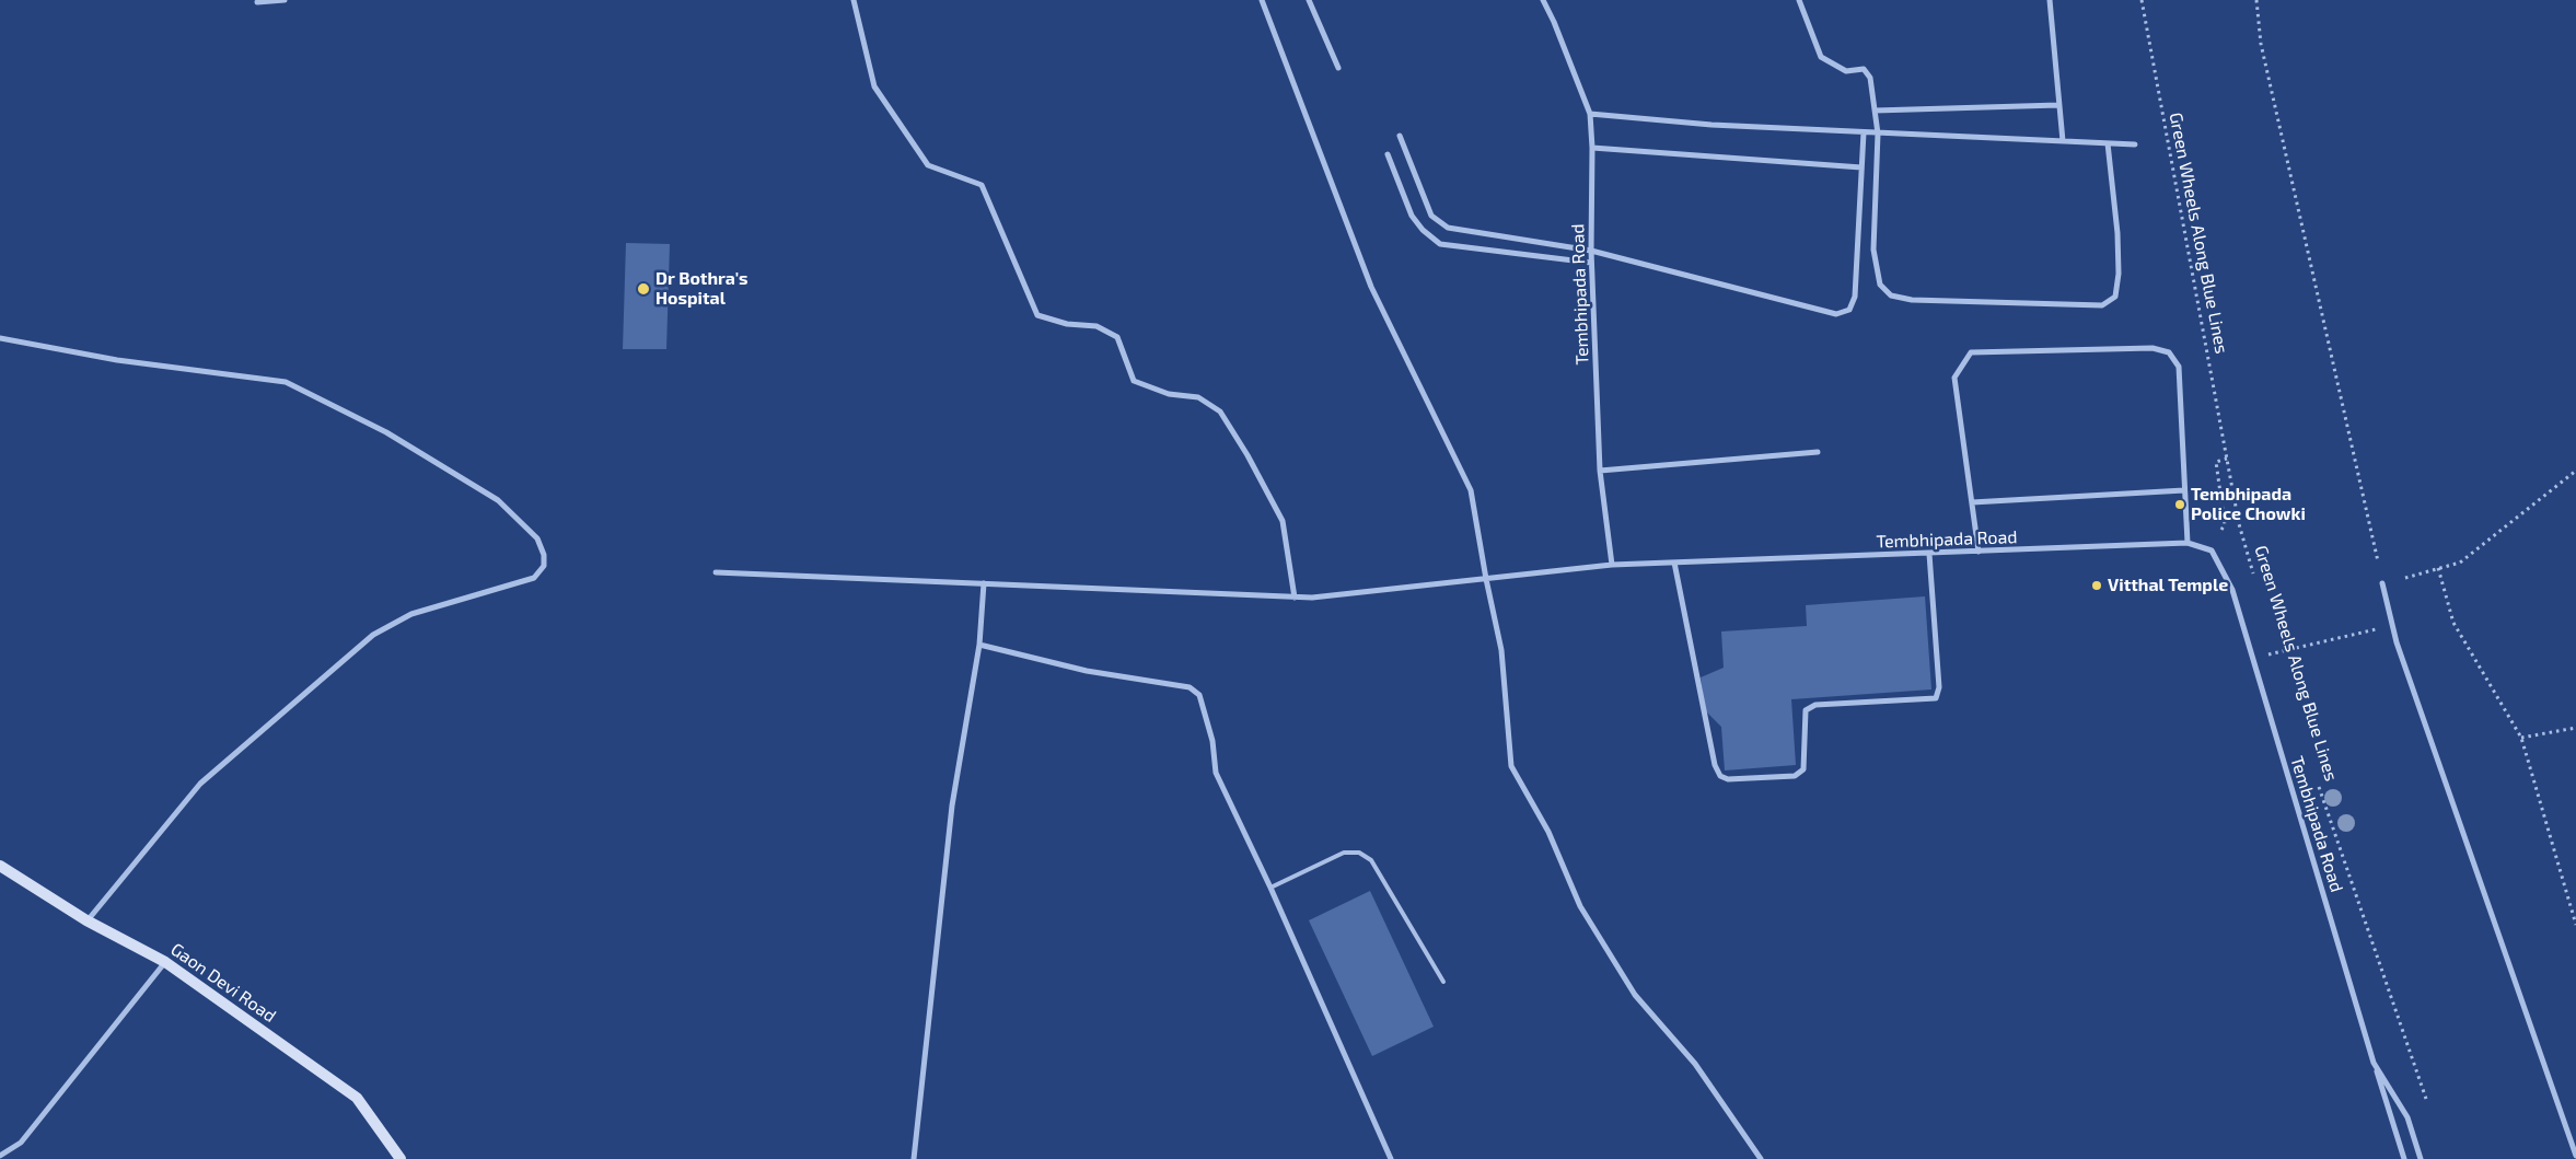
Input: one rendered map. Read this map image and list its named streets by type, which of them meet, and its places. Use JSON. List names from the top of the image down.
{
  "streets": {
    "street": ["Tembhipada Road", "Gaon Devi Road"],
    "path": ["Green Wheels Along Blue Lines"]
  },
  "places": ["Dr Bothra's Hospital", "Tembhipada Police Chowki", "Vitthal Temple"]
}
